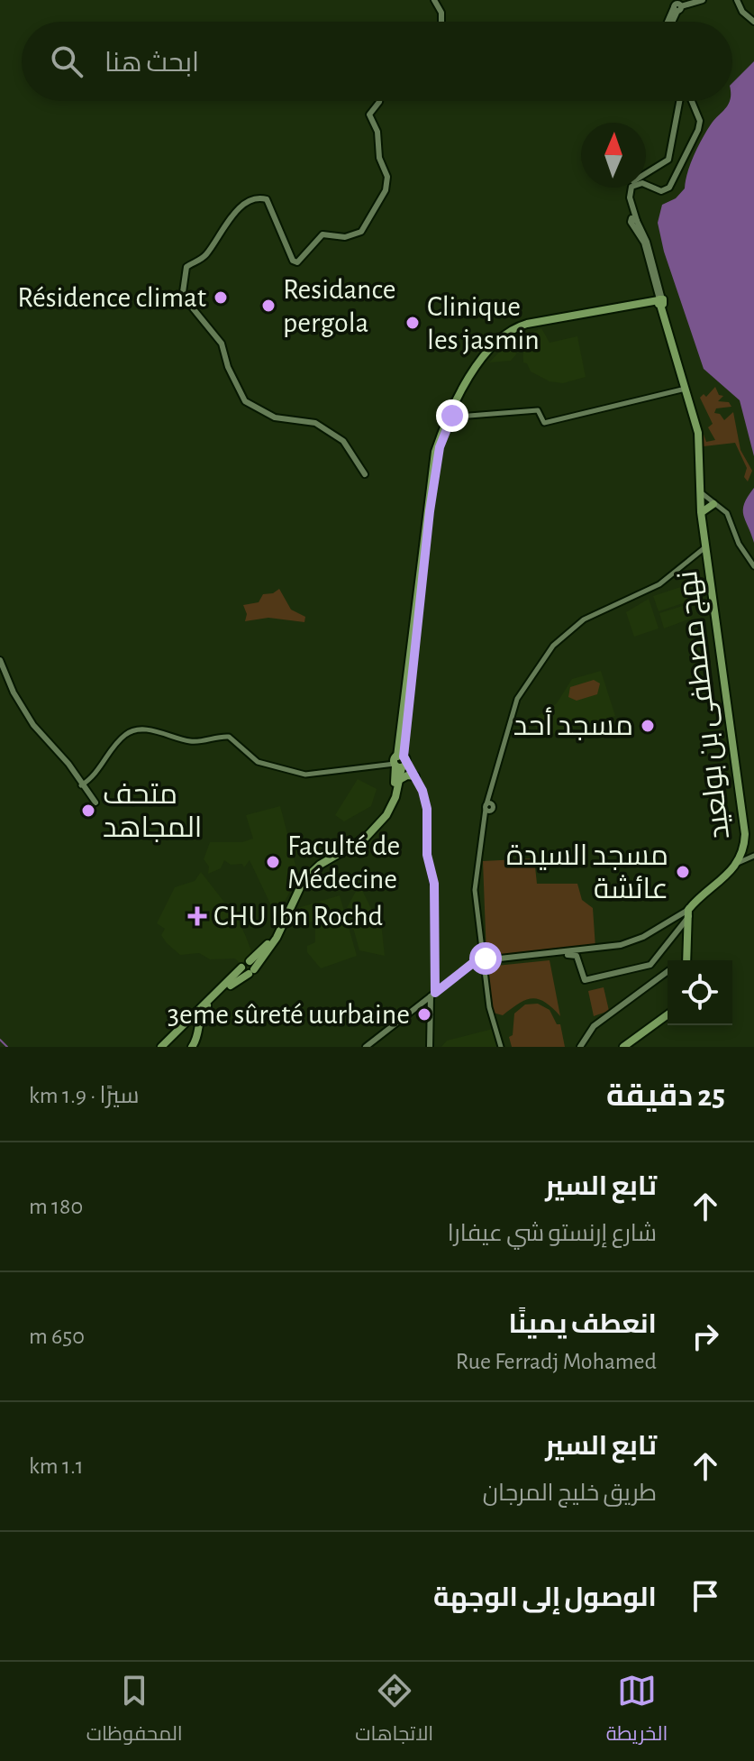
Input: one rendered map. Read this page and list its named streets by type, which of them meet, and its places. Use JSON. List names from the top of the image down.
{
  "streets": {
    "main road": ["نهج مصطفى بن بولعيد"]
  },
  "places": {
    "other": [
      "Résidence climat",
      "Residance pergola",
      "Clinique les jasmin",
      "مسجد أحد",
      "متحف المجاهد",
      "Faculté de Médecine",
      "مسجد السيدة عائشة",
      "3eme sûreté uurbaine"
    ],
    "health": ["CHU Ibn Rochd"]
  },
  "north": "top",
  "page": {
    "search": "ابحث هنا",
    "heading": ["25 دقيقة", "سيرًا · 1.9 km"],
    "list": [
      ["تابع السير", "شارع إرنستو شي عيفارا", "180 m"],
      ["انعطف يمينًا", "Rue Ferradj Mohamed", "650 m"],
      ["تابع السير", "طريق خليج المرجان", "1.1 km"],
      "الوصول إلى الوجهة"
    ],
    "nav": ["الخريطة", "الاتجاهات", "المحفوظات"]
  }
}
